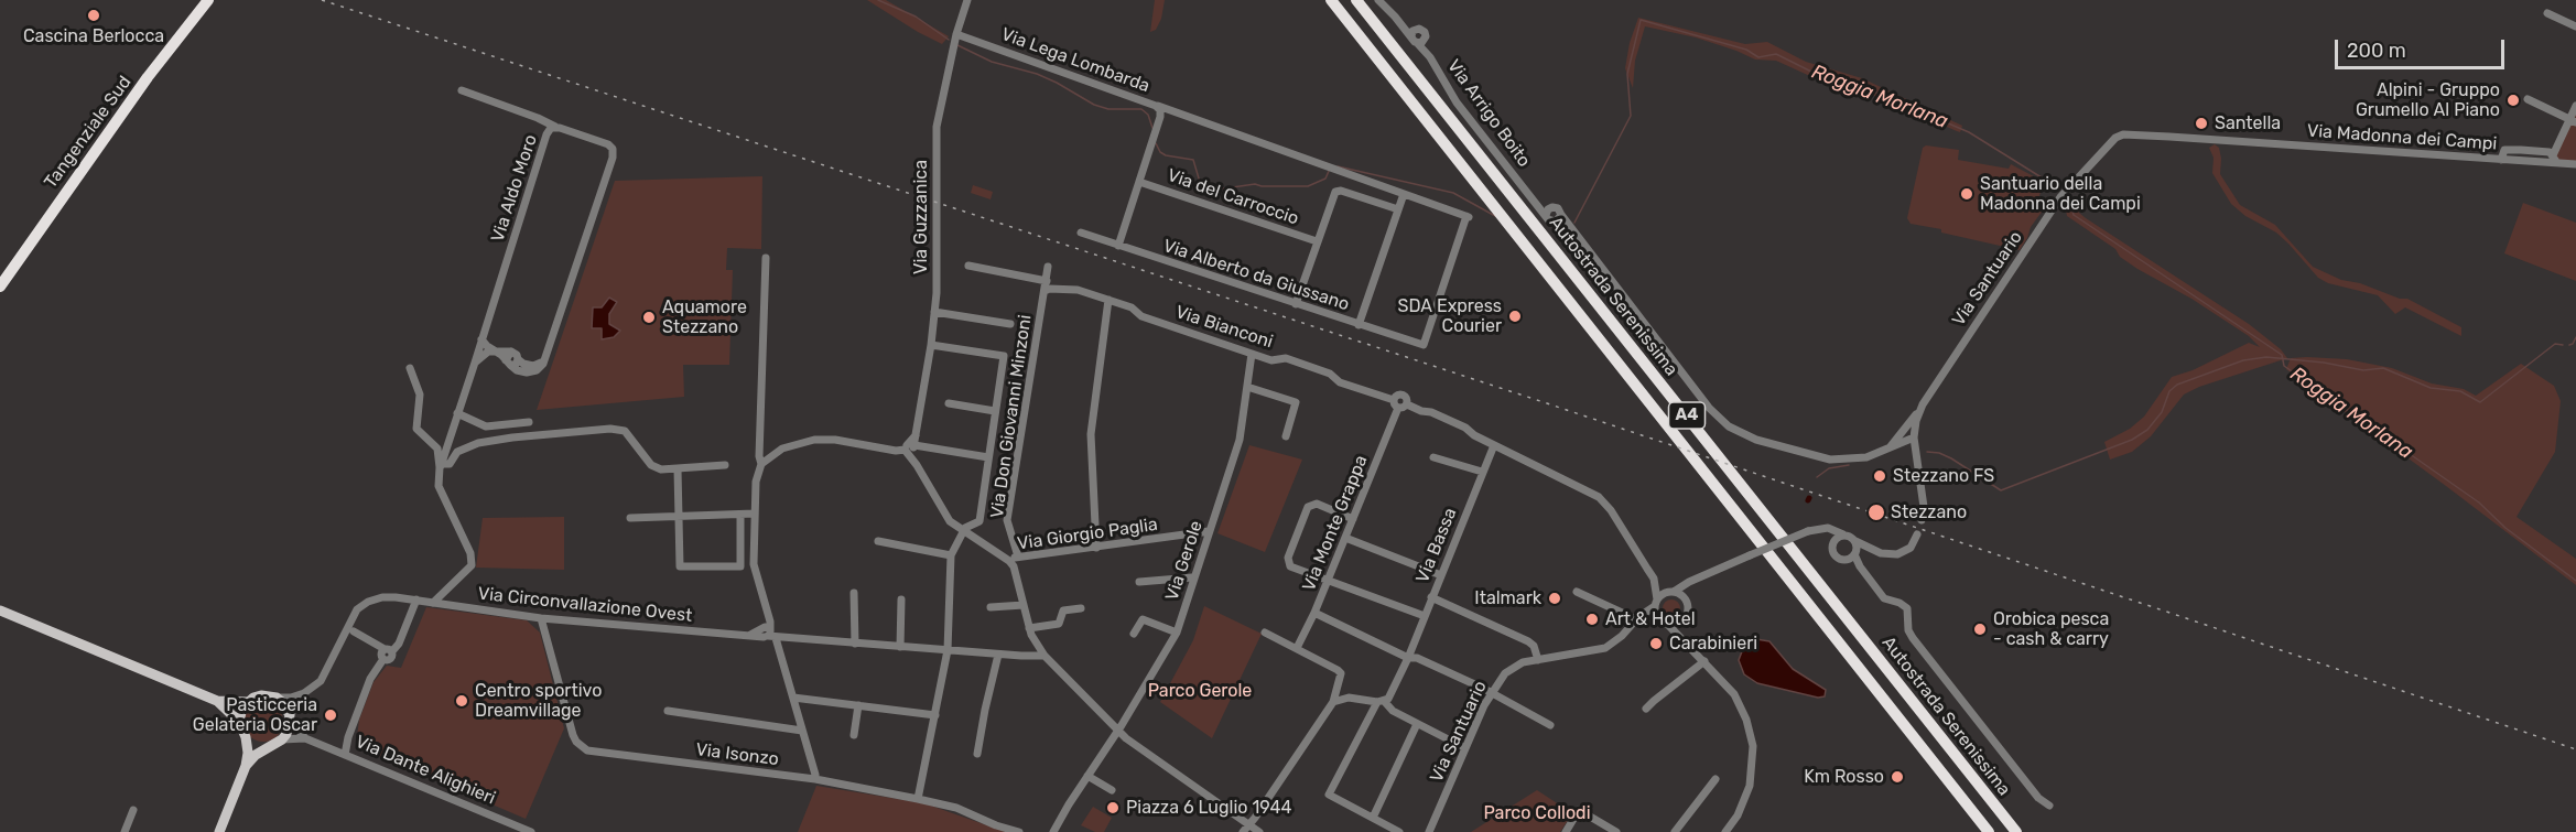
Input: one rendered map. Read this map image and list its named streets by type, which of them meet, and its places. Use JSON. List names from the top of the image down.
{
  "streets": {
    "highway": ["Tangenziale Sud", "Autostrada Serenissima", "A4"],
    "street": [
      "Via Lega Lombarda",
      "Via Arrigo Boito",
      "Via Madonna dei Campi",
      "Via Aldo Moro",
      "Via del Carroccio",
      "Via Guzzanica",
      "Via Alberto da Giussano",
      "Via Santuario",
      "Via Bianconi",
      "Via Don Giovanni Minzoni",
      "Via Monte Grappa",
      "Via Giorgio Paglia",
      "Via Bassa",
      "Via Gerole",
      "Via Circonvallazione Ovest",
      "Via Isonzo",
      "Via Dante Alighieri"
    ]
  },
  "crossings": [
    ["Via Lega Lombarda", "Via del Carroccio"],
    ["Via Lega Lombarda", "Via Guzzanica"],
    ["Via Lega Lombarda", "Via Alberto da Giussano"],
    ["Via Arrigo Boito", "Via Santuario"],
    ["Via Madonna dei Campi", "Via Santuario"],
    ["Via Santuario", "Via Bianconi"],
    ["Via Bianconi", "Via Don Giovanni Minzoni"],
    ["Via Bianconi", "Via Monte Grappa"],
    ["Via Bianconi", "Via Bassa"],
    ["Via Bianconi", "Via Gerole"],
    ["Via Don Giovanni Minzoni", "Via Giorgio Paglia"],
    ["Via Giorgio Paglia", "Via Gerole"],
    ["Via Circonvallazione Ovest", "Via Isonzo"],
    ["Via Circonvallazione Ovest", "Via Dante Alighieri"]
  ],
  "water": ["Roggia Morlana"],
  "parks": ["Parco Gerole", "Parco Collodi"],
  "places": [
    "Cascina Berlocca",
    "Alpini - Gruppo Grumello Al Piano",
    "Santella",
    "Santuario della Madonna dei Campi",
    "SDA Express Courier",
    "Aquamore Stezzano",
    "Stezzano FS",
    "Stezzano",
    "Italmark",
    "Art & Hotel",
    "Orobica pesca - cash & carry",
    "Carabinieri",
    "Centro sportivo Dreamvillage",
    "Pasticceria Gelateria Oscar",
    "Km Rosso",
    "Piazza 6 Luglio 1944"
  ],
  "scale_bar": "200 m"
}
